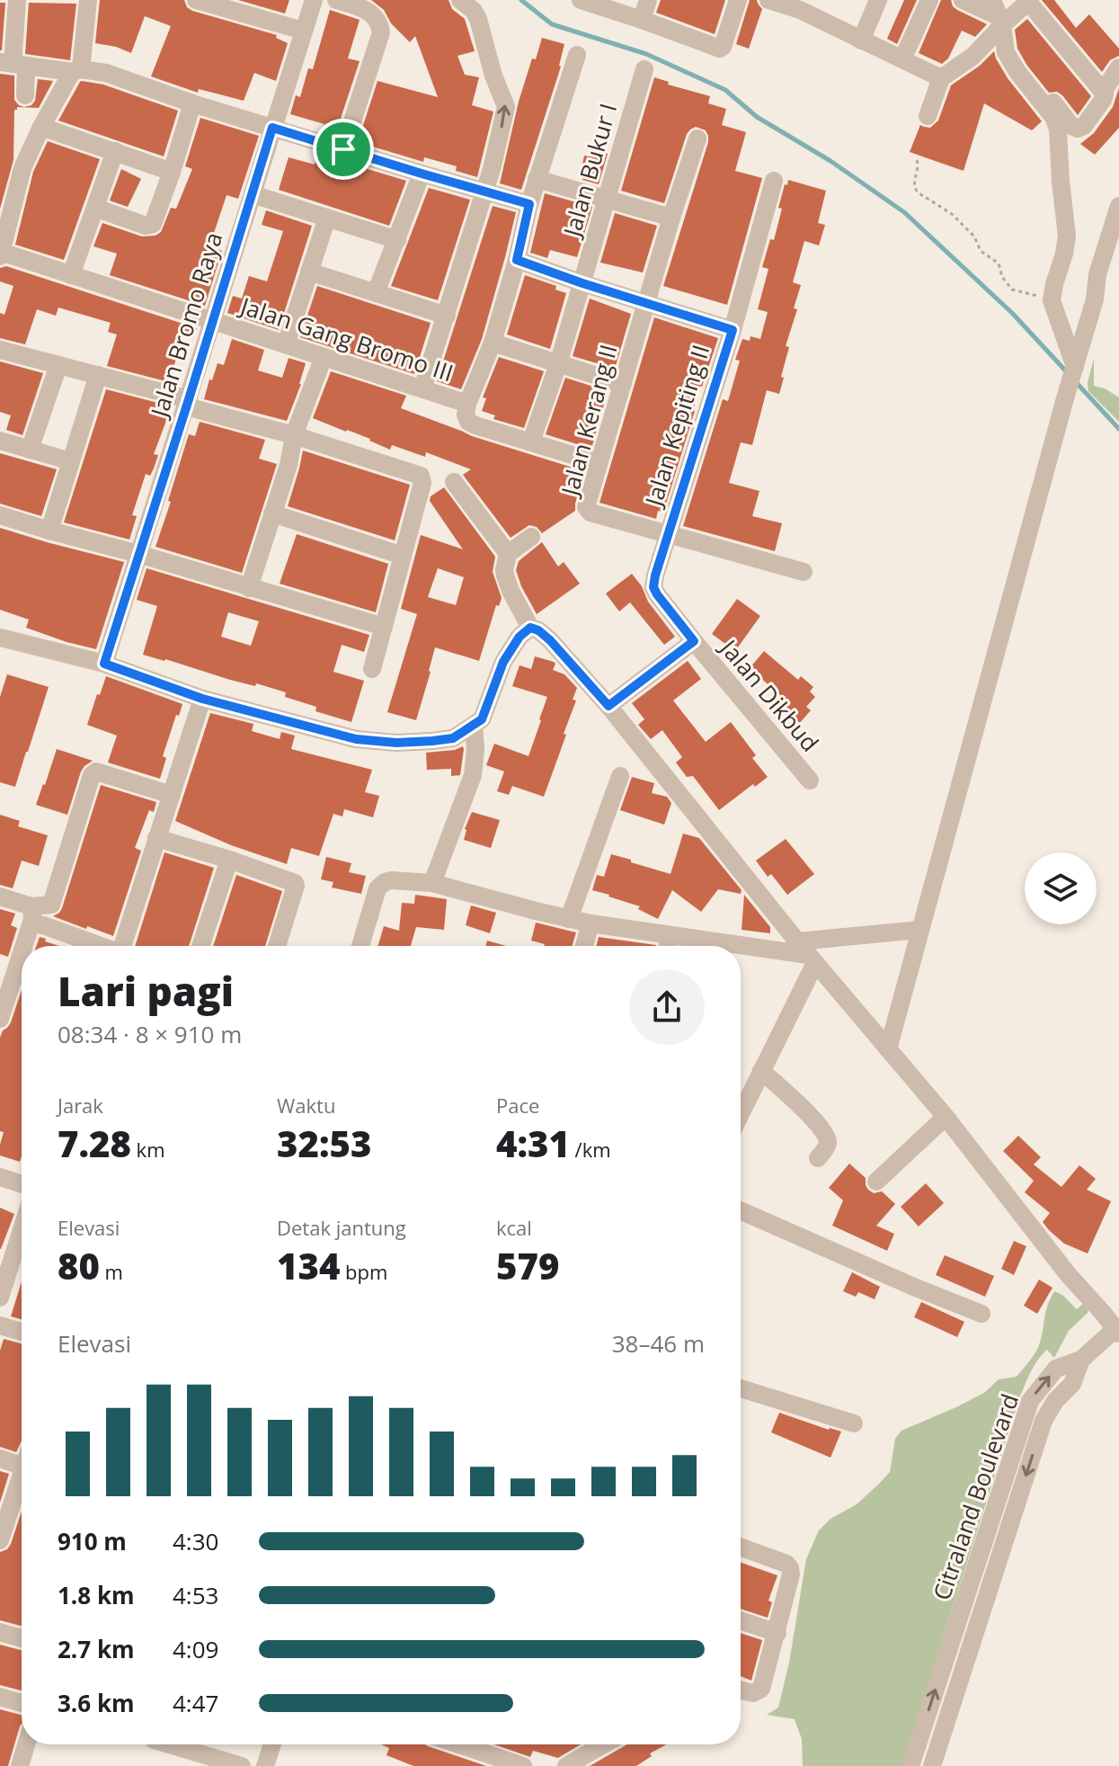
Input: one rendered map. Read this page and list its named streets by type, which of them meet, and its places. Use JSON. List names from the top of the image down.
{
  "streets": {
    "street": [
      "Jalan Bukur I",
      "Jalan Bromo Raya",
      "Jalan Gang Bromo III",
      "Jalan Kerang II",
      "Jalan Kepiting II",
      "Jalan Dikbud",
      "Citraland Boulevard"
    ]
  },
  "crossings": [
    ["Jalan Bromo Raya", "Jalan Gang Bromo III"],
    ["Jalan Kerang II", "Jalan Kepiting II"],
    ["Jalan Kerang II", "Jalan Dikbud"],
    ["Jalan Kepiting II", "Jalan Dikbud"]
  ],
  "page": {
    "heading": ["Lari pagi", "08:34 · 8 × 910 m"],
    "stats": [
      ["Jarak", "7.28 km"],
      ["Waktu", "32:53"],
      ["Pace", "4:31 /km"],
      ["Elevasi", "80 m"],
      ["Detak jantung", "134 bpm"],
      ["kcal", "579"]
    ],
    "chart": ["Elevasi", "38–46 m"],
    "list": [
      {
        "name": "910 m",
        "note": "4:30"
      },
      {
        "name": "1.8 km",
        "note": "4:53"
      },
      {
        "name": "2.7 km",
        "note": "4:09"
      },
      {
        "name": "3.6 km",
        "note": "4:47"
      }
    ]
  }
}
